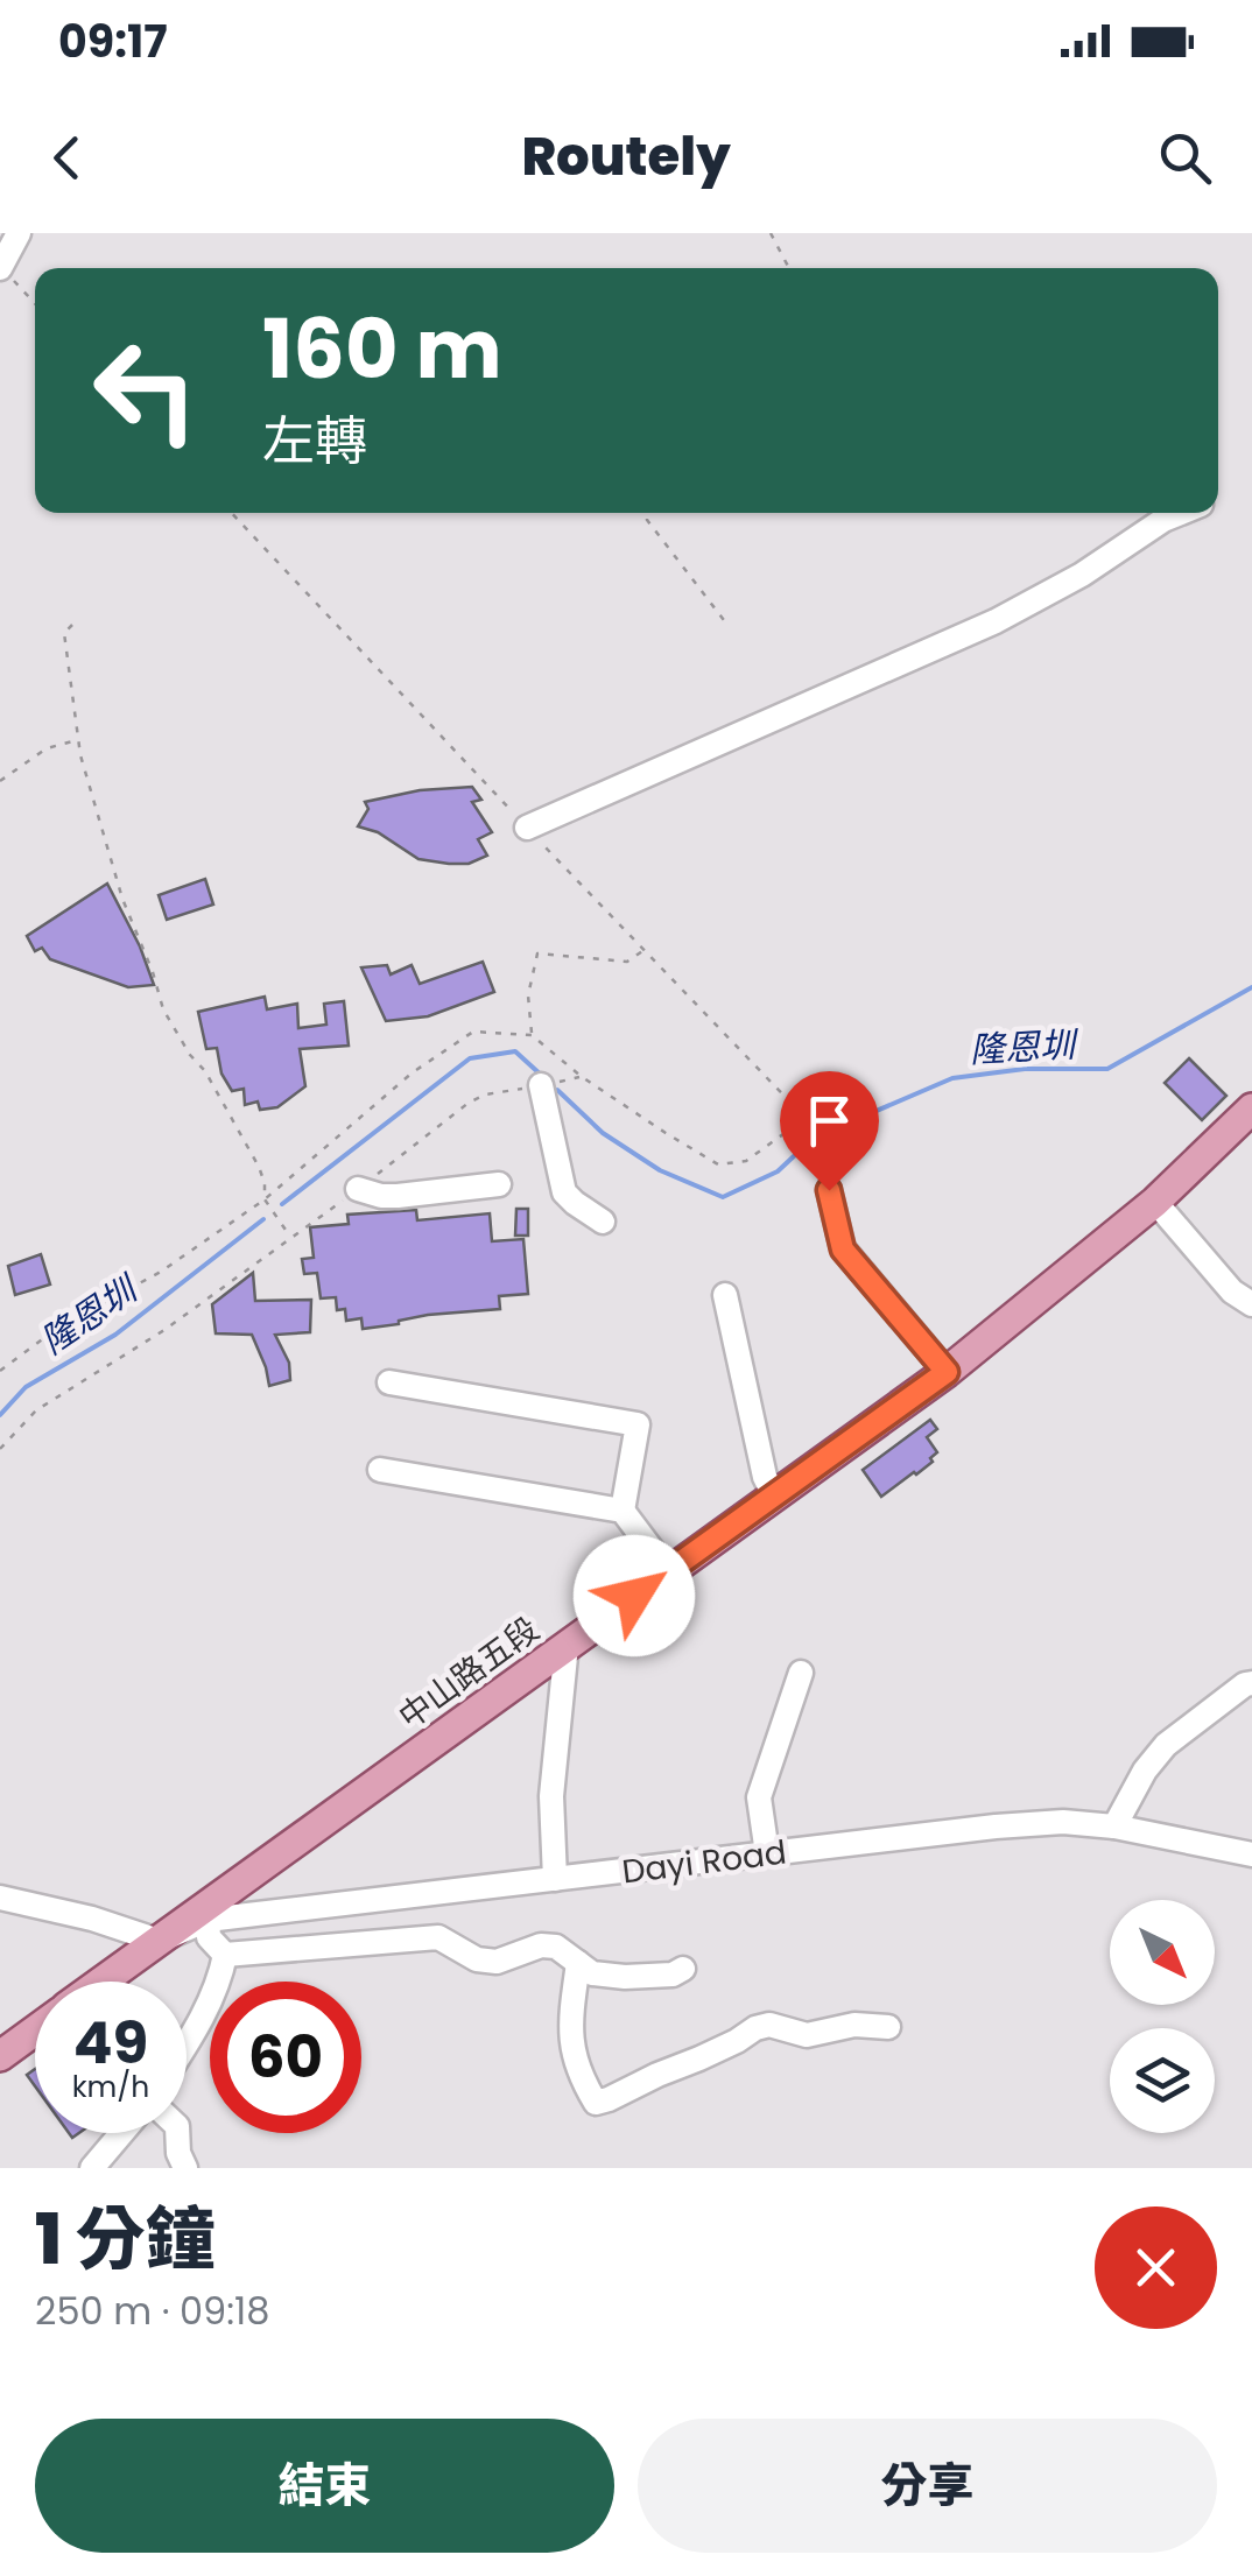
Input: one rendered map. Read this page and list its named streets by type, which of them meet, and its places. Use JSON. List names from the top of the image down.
{
  "streets": {
    "main road": ["中山路五段"],
    "street": ["Dayi Road"]
  },
  "crossings": [
    ["中山路五段", "Dayi Road"]
  ],
  "water": ["隆恩圳"],
  "north": "bottom right",
  "page": {
    "status": "09:17",
    "header": "Routely",
    "turn": ["160 m", "左轉"],
    "speed": "49 km/h",
    "limit": "60",
    "heading": ["1 分鐘", "250 m · 09:18"],
    "buttons": ["結束", "分享"]
  }
}
